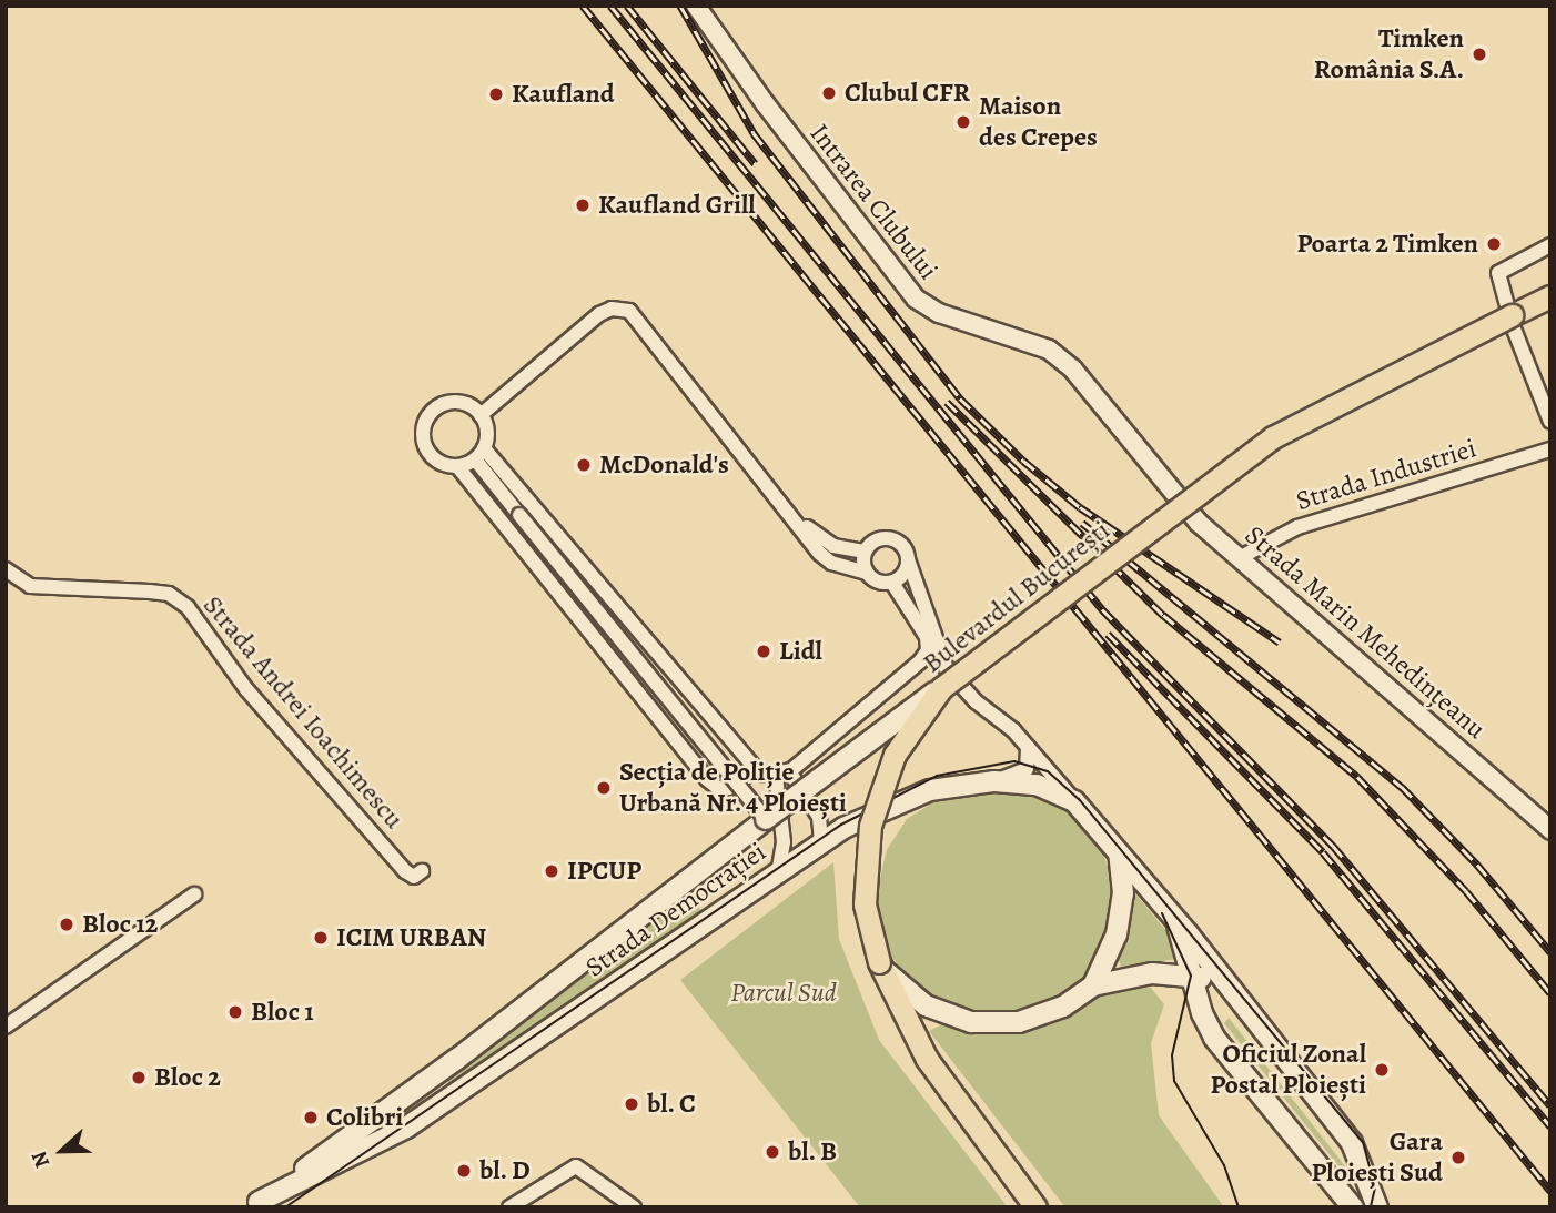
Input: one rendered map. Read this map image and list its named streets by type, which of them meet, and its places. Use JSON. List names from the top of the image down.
{
  "streets": {
    "main road": ["Bulevardul București", "Strada Democrației"],
    "street": [
      "Intrarea Clubului",
      "Strada Industriei",
      "Strada Marin Mehedințeanu",
      "Strada Andrei Ioachimescu"
    ]
  },
  "crossings": [
    ["Intrarea Clubului", "Strada Marin Mehedințeanu"],
    ["Strada Industriei", "Strada Marin Mehedințeanu"],
    ["Bulevardul București", "Strada Democrației"]
  ],
  "parks": ["Parcul Sud"],
  "places": [
    "Timken România S.A.",
    "Clubul CFR",
    "Kaufland",
    "Maison des Crepes",
    "Kaufland Grill",
    "Poarta 2 Timken",
    "McDonald's",
    "Lidl",
    "Secția de Poliție Urbană Nr. 4 Ploiești",
    "IPCUP",
    "Bloc 12",
    "ICIM URBAN",
    "Bloc 1",
    "Oficiul Zonal Postal Ploiești",
    "Bloc 2",
    "bl. C",
    "Colibri",
    "bl. B",
    "Gara Ploiești Sud",
    "bl. D"
  ],
  "north": "left"
}
